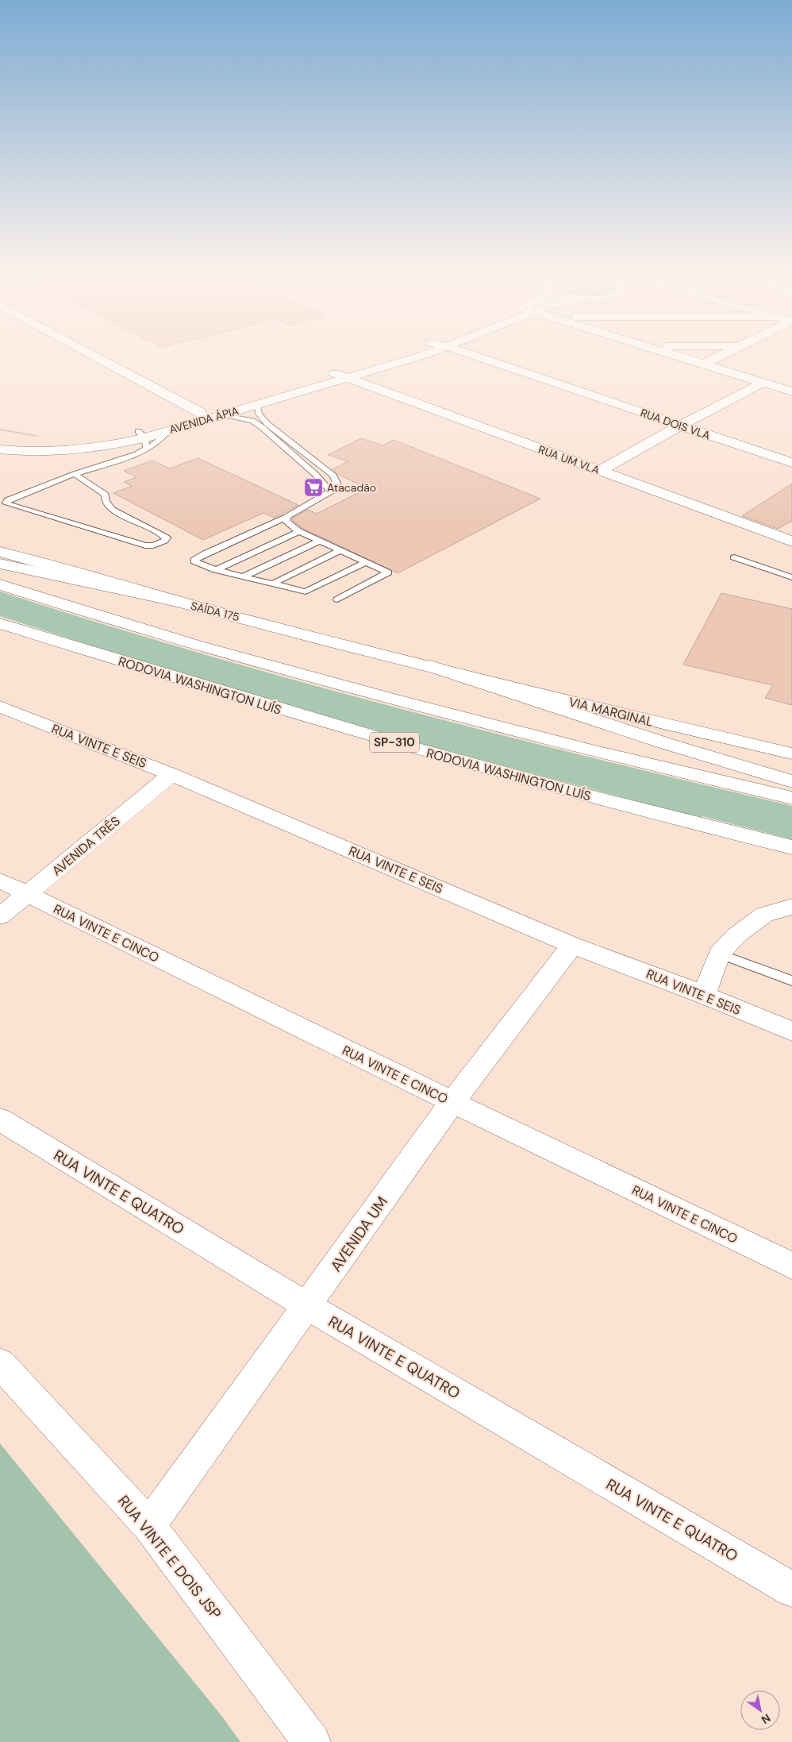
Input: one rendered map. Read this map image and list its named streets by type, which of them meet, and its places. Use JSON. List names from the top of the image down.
{
  "streets": {
    "main road": [
      "AVENIDA ÁPIA",
      "RUA DOIS VLA",
      "RUA UM VLA",
      "SAÍDA 175",
      "RODOVIA WASHINGTON LUÍS",
      "VIA MARGINAL",
      "SP-310",
      "RUA VINTE E SEIS",
      "AVENIDA TRÊS",
      "RUA VINTE E CINCO",
      "RUA VINTE E QUATRO",
      "AVENIDA UM",
      "RUA VINTE E DOIS JSP"
    ]
  },
  "crossings": [
    ["AVENIDA ÁPIA", "RUA UM VLA"],
    ["SAÍDA 175", "VIA MARGINAL"],
    ["RUA VINTE E SEIS", "AVENIDA TRÊS"],
    ["RUA VINTE E SEIS", "AVENIDA UM"],
    ["AVENIDA TRÊS", "RUA VINTE E CINCO"],
    ["RUA VINTE E CINCO", "AVENIDA UM"],
    ["RUA VINTE E QUATRO", "AVENIDA UM"],
    ["AVENIDA UM", "RUA VINTE E DOIS JSP"]
  ],
  "places": {
    "supermarket": ["Atacadão"]
  },
  "north": "bottom right"
}
